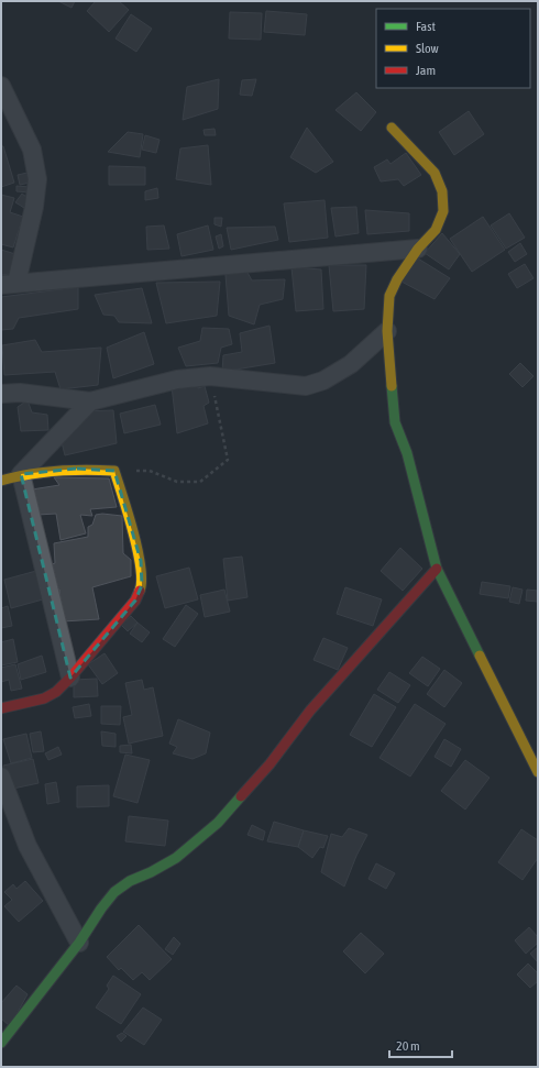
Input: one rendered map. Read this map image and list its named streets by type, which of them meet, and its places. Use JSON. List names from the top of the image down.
{
  "legend": ["Fast", "Slow", "Jam"],
  "scale_bar": "20 m"
}
